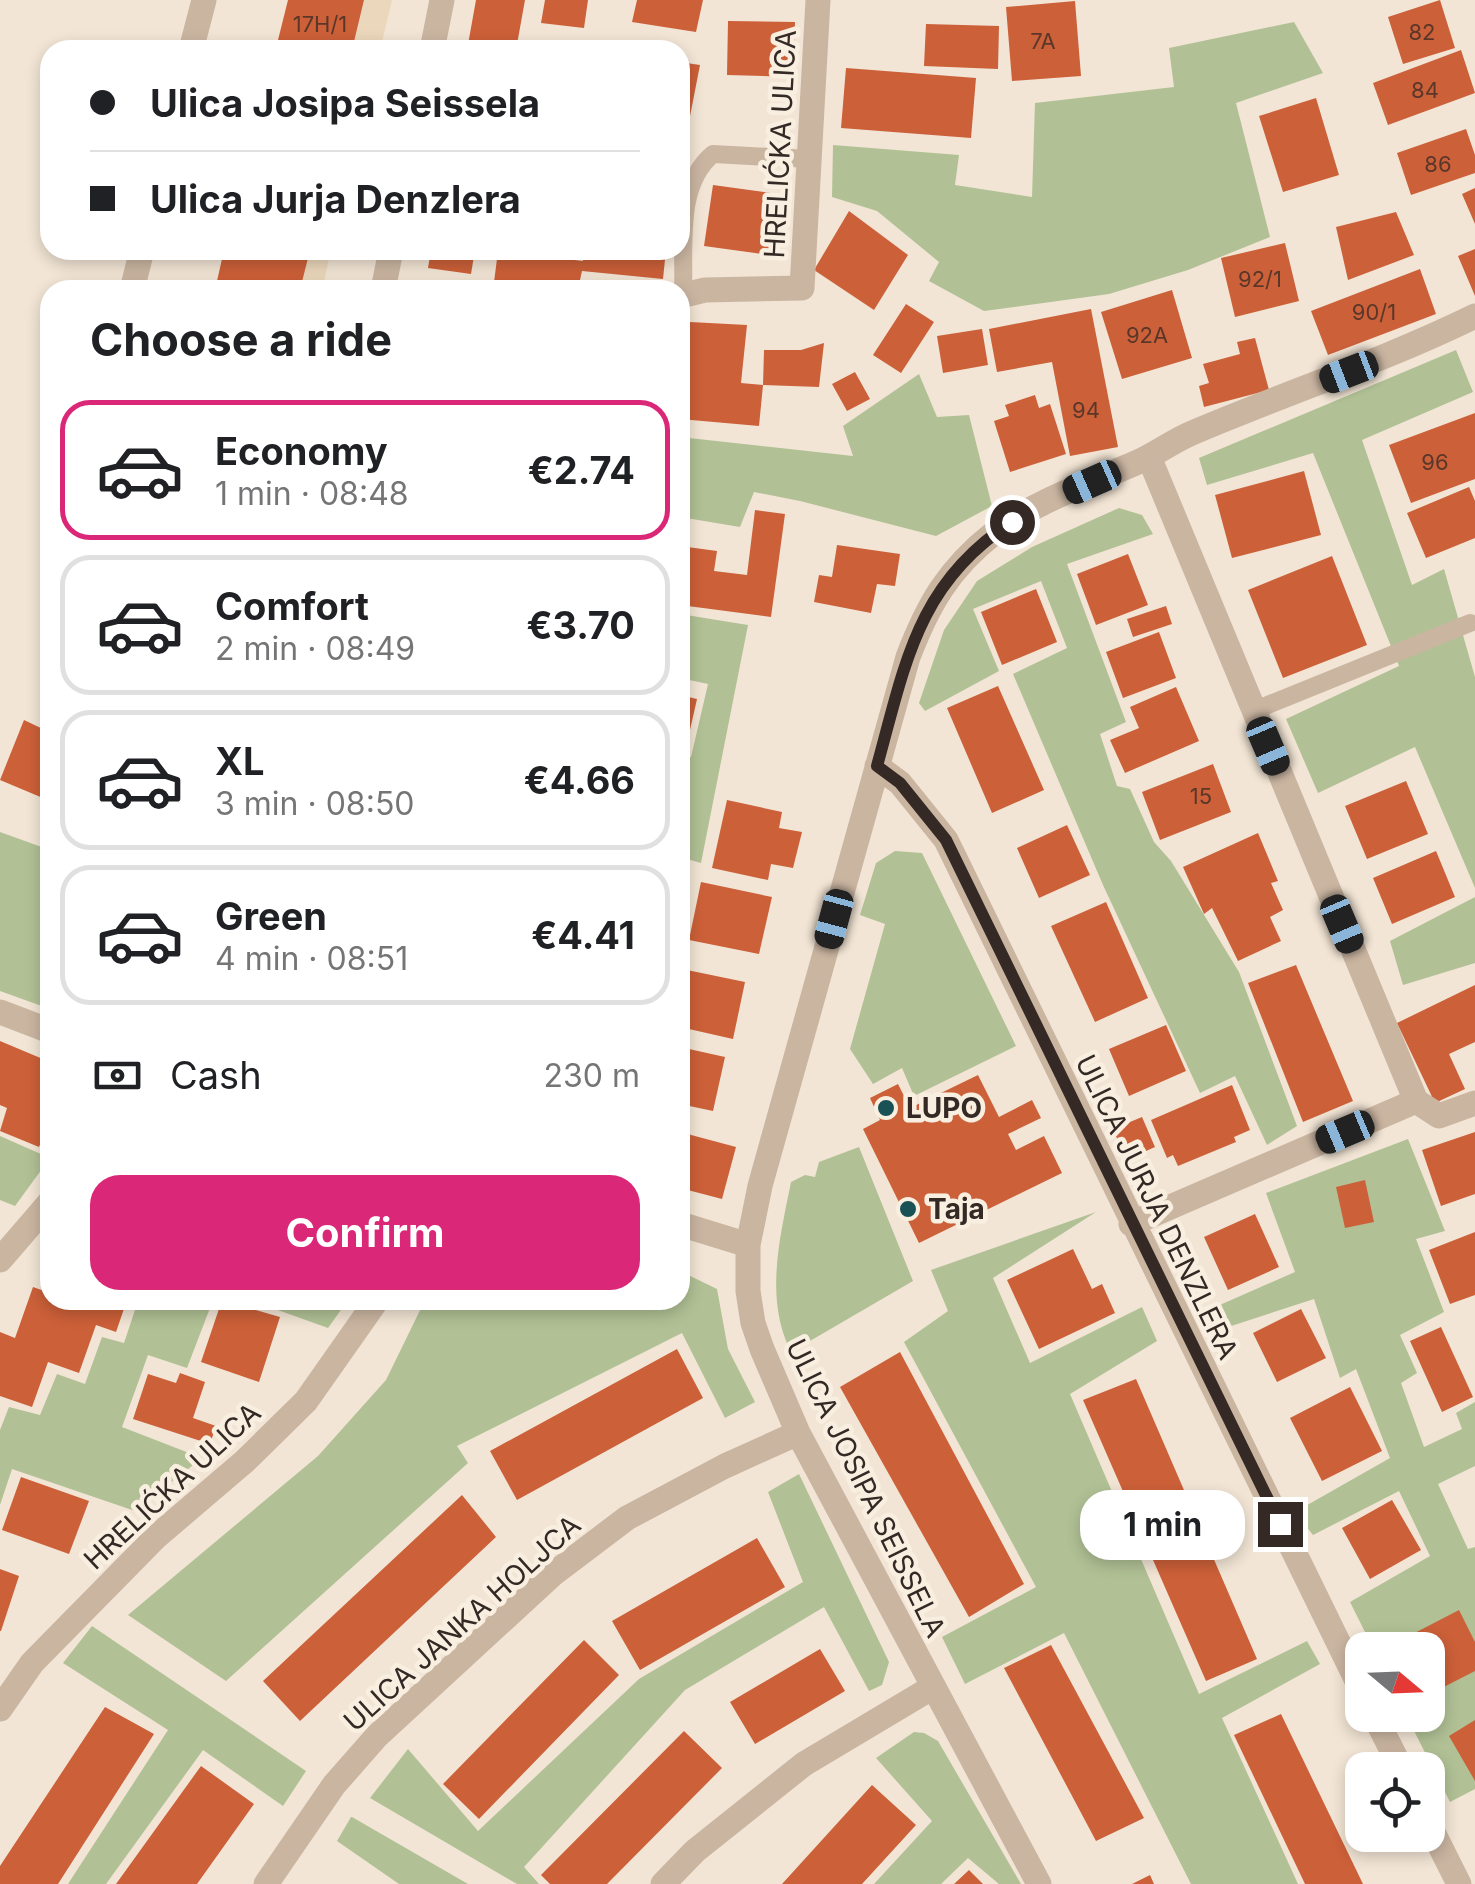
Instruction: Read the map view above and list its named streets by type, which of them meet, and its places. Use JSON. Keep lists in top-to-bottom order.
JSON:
{
  "streets": {
    "street": [
      "HRELIĆKA ULICA",
      "ULICA JURJA DENZLERA",
      "ULICA JOSIPA SEISSELA",
      "ULICA JANKA HOLJCA"
    ]
  },
  "crossings": [
    ["ULICA JURJA DENZLERA", "ULICA JOSIPA SEISSELA"],
    ["ULICA JOSIPA SEISSELA", "ULICA JANKA HOLJCA"]
  ],
  "places": ["LUPO", "Taja"],
  "house_numbers": [
    "17H/1",
    "82",
    "7A",
    "84",
    "86",
    "92/1",
    "90/1",
    "92A",
    "94",
    "96",
    "15"
  ],
  "north": "right",
  "page": {
    "banner": ["Ulica Josipa Seissela", "Ulica Jurja Denzlera"],
    "heading": "Choose a ride",
    "list": [
      {
        "name": "Economy",
        "note": "1 min · 08:48",
        "value": "€2.74"
      },
      {
        "name": "Comfort",
        "note": "2 min · 08:49",
        "value": "€3.70"
      },
      {
        "name": "XL",
        "note": "3 min · 08:50",
        "value": "€4.66"
      },
      {
        "name": "Green",
        "note": "4 min · 08:51",
        "value": "€4.41"
      }
    ],
    "pay": ["Cash", "230 m"],
    "buttons": "Confirm",
    "bubble": "1 min"
  }
}
